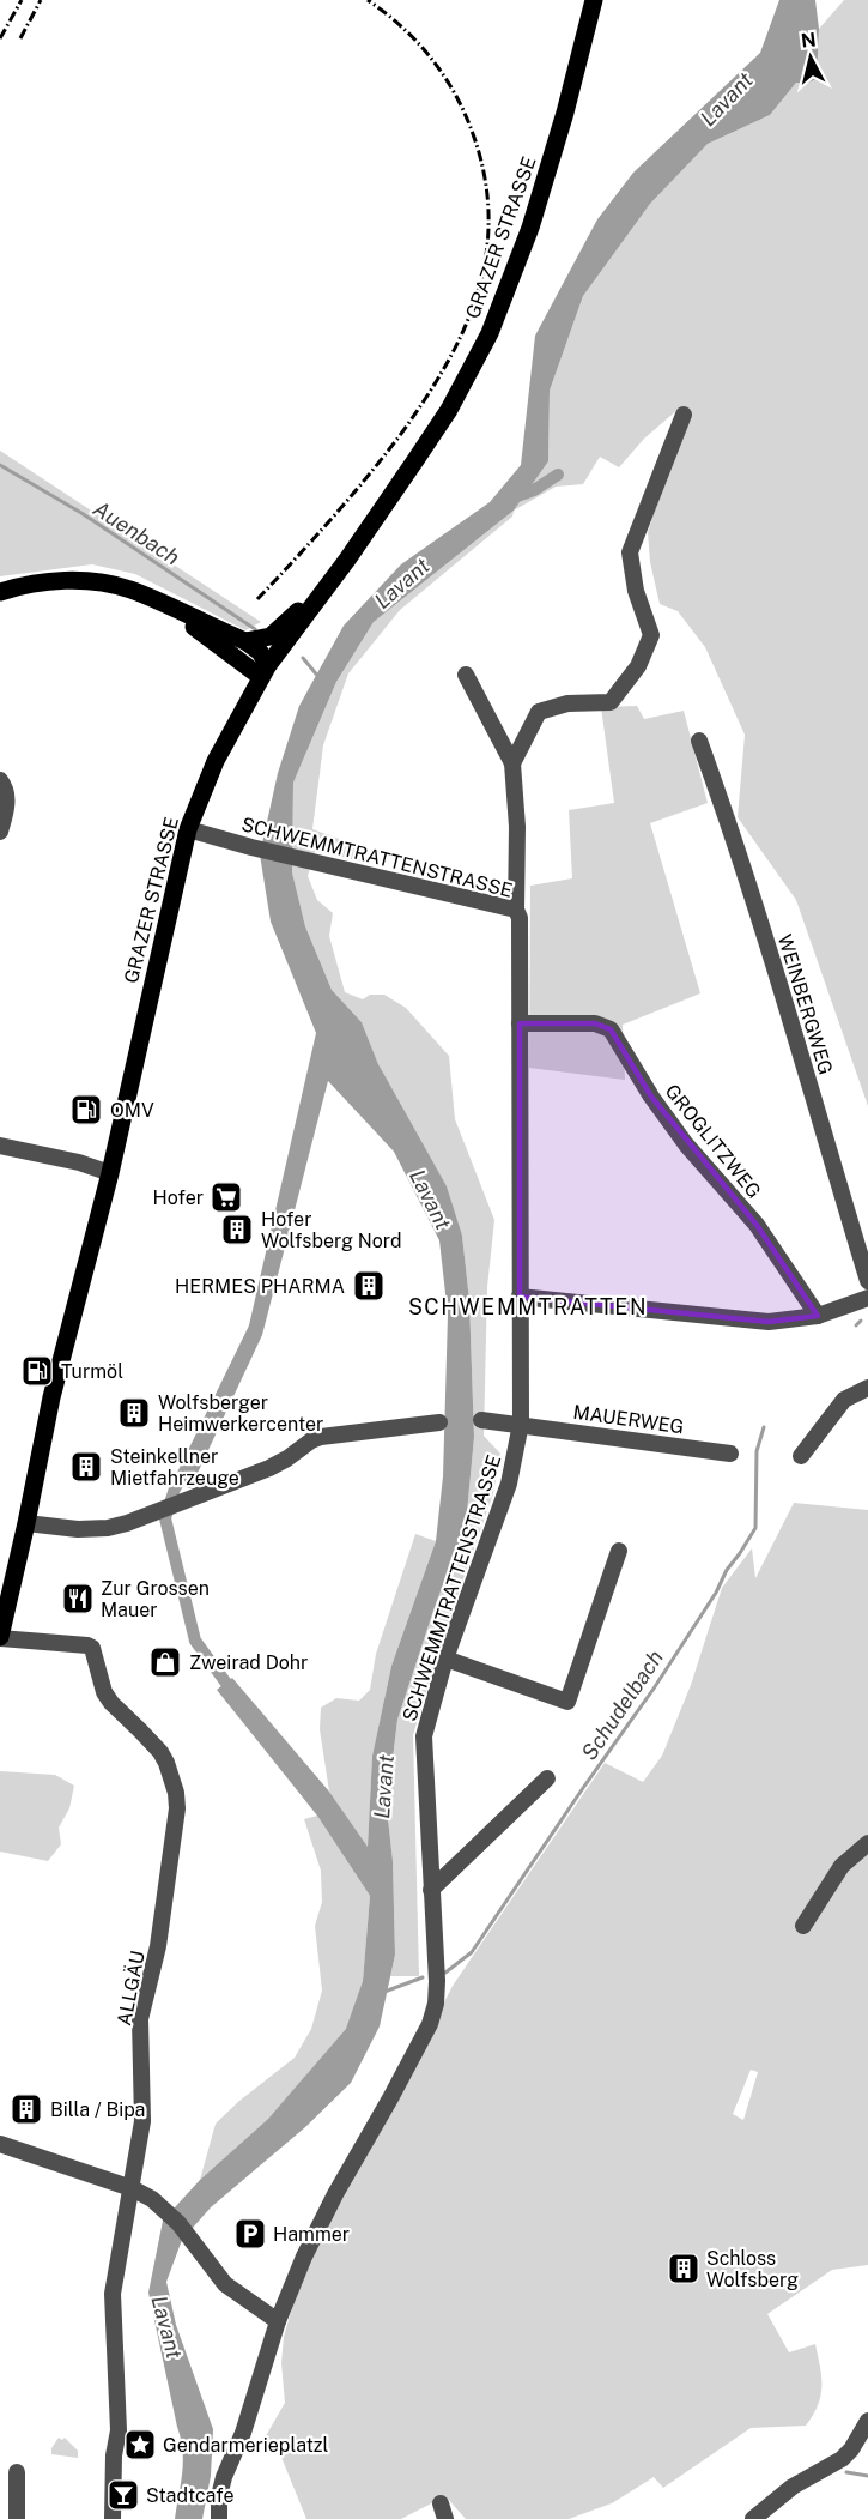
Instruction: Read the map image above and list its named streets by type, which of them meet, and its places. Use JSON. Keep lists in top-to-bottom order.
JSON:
{
  "streets": {
    "main road": ["GRAZER STRASSE"],
    "street": [
      "SCHWEMMTRATTENSTRASSE",
      "WEINBERGWEG",
      "GROGLITZWEG",
      "MAUERWEG",
      "ALLGÄU"
    ]
  },
  "crossings": [
    ["GRAZER STRASSE", "SCHWEMMTRATTENSTRASSE"],
    ["GRAZER STRASSE", "ALLGÄU"],
    ["SCHWEMMTRATTENSTRASSE", "GROGLITZWEG"],
    ["SCHWEMMTRATTENSTRASSE", "MAUERWEG"]
  ],
  "districts": ["SCHWEMMTRATTEN"],
  "water": ["Lavant", "Auenbach", "Schudelbach"],
  "places": {
    "fuel station": ["OMV", "Turmöl"],
    "supermarket": ["Hofer"],
    "building": [
      "Hofer Wolfsberg Nord",
      "HERMES PHARMA",
      "Wolfsberger Heimwerkercenter",
      "Steinkellner Mietfahrzeuge",
      "Billa / Bipa",
      "Schloss Wolfsberg"
    ],
    "restaurant": ["Zur Grossen Mauer"],
    "shop": ["Zweirad Dohr"],
    "parking": ["Hammer"],
    "place": ["Gendarmerieplatzl"],
    "bar": ["Stadtcafe"]
  },
  "north": "top"
}
